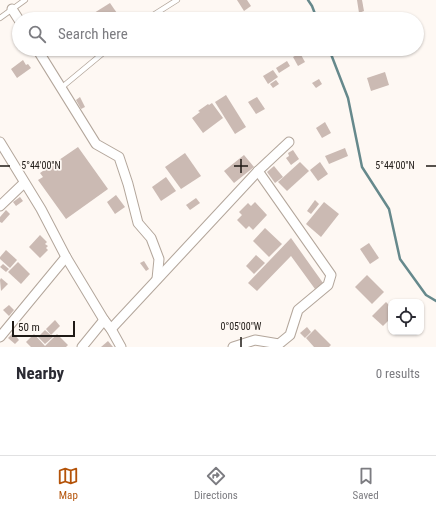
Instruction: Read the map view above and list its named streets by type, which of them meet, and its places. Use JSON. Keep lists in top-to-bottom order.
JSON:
{
  "scale_bar": "50 m",
  "page": {
    "search": "Search here",
    "scale": "50 m",
    "heading": ["Nearby", "0 results"],
    "nav": ["Map", "Directions", "Saved"]
  },
  "coordinates": ["5°44'00\"N", "0°05'00\"W"]
}
